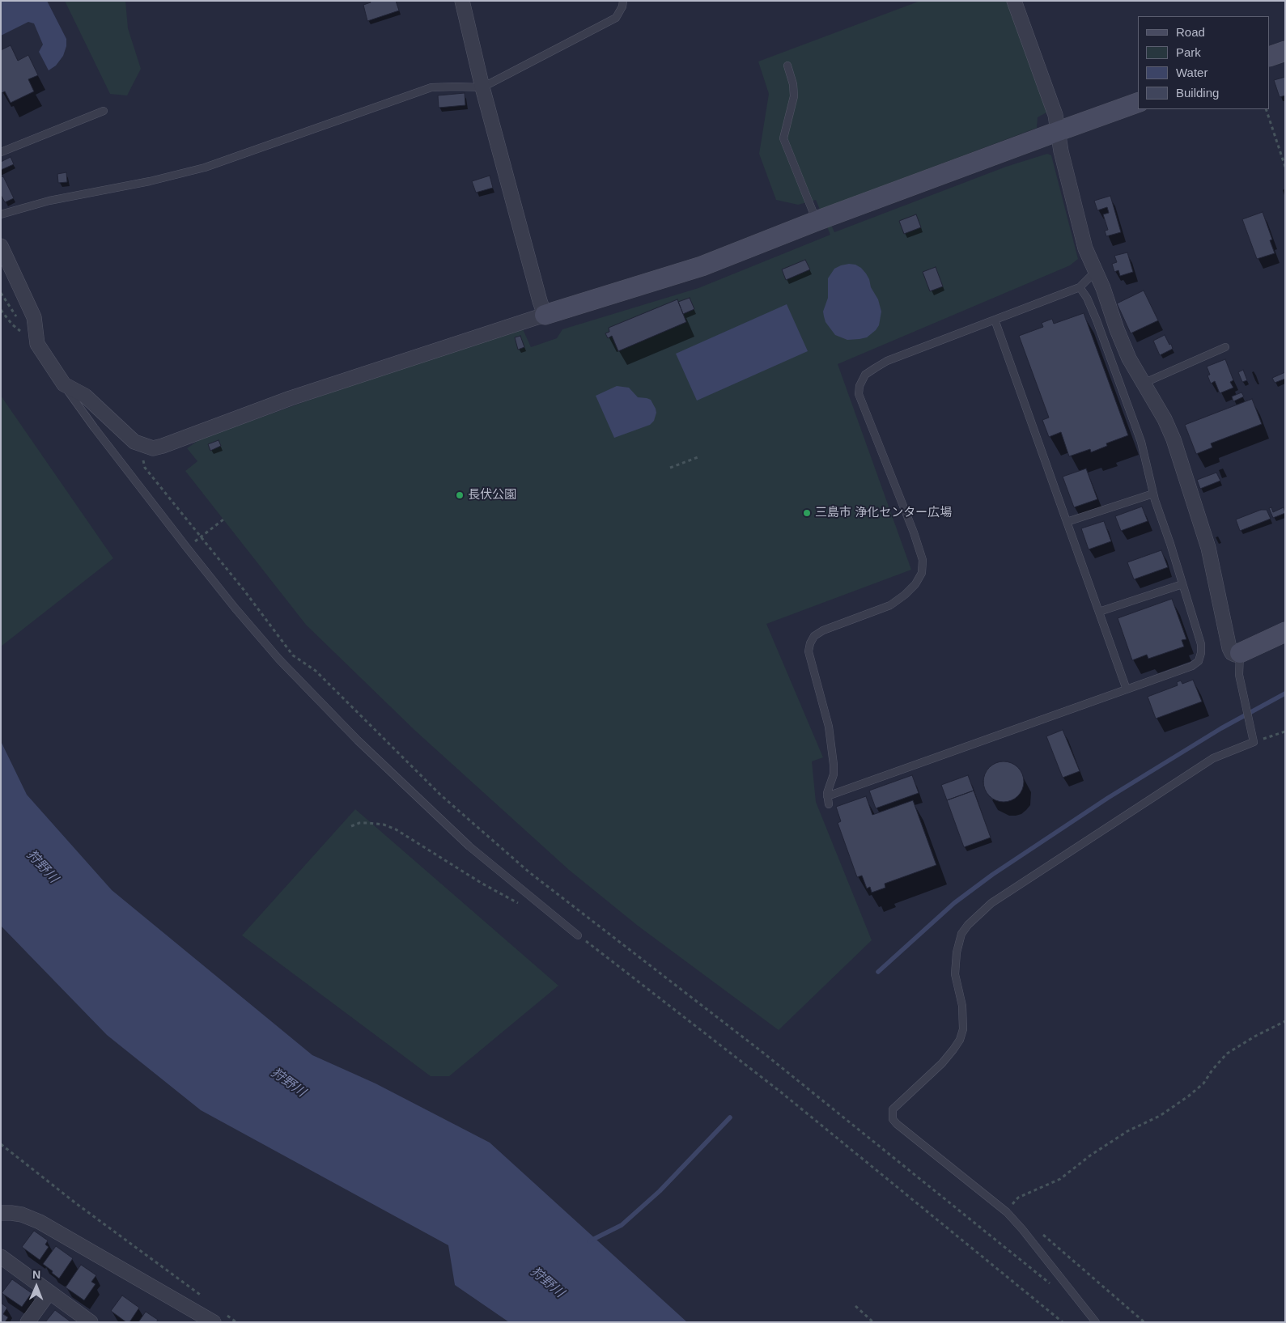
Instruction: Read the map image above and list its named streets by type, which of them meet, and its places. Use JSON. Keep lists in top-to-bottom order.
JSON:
{
  "water": ["狩野川"],
  "places": ["長伏公園", "三島市 浄化センター広場"],
  "legend": [
    "Road",
    "Park",
    "Water",
    "Building"
  ],
  "north": "top"
}
